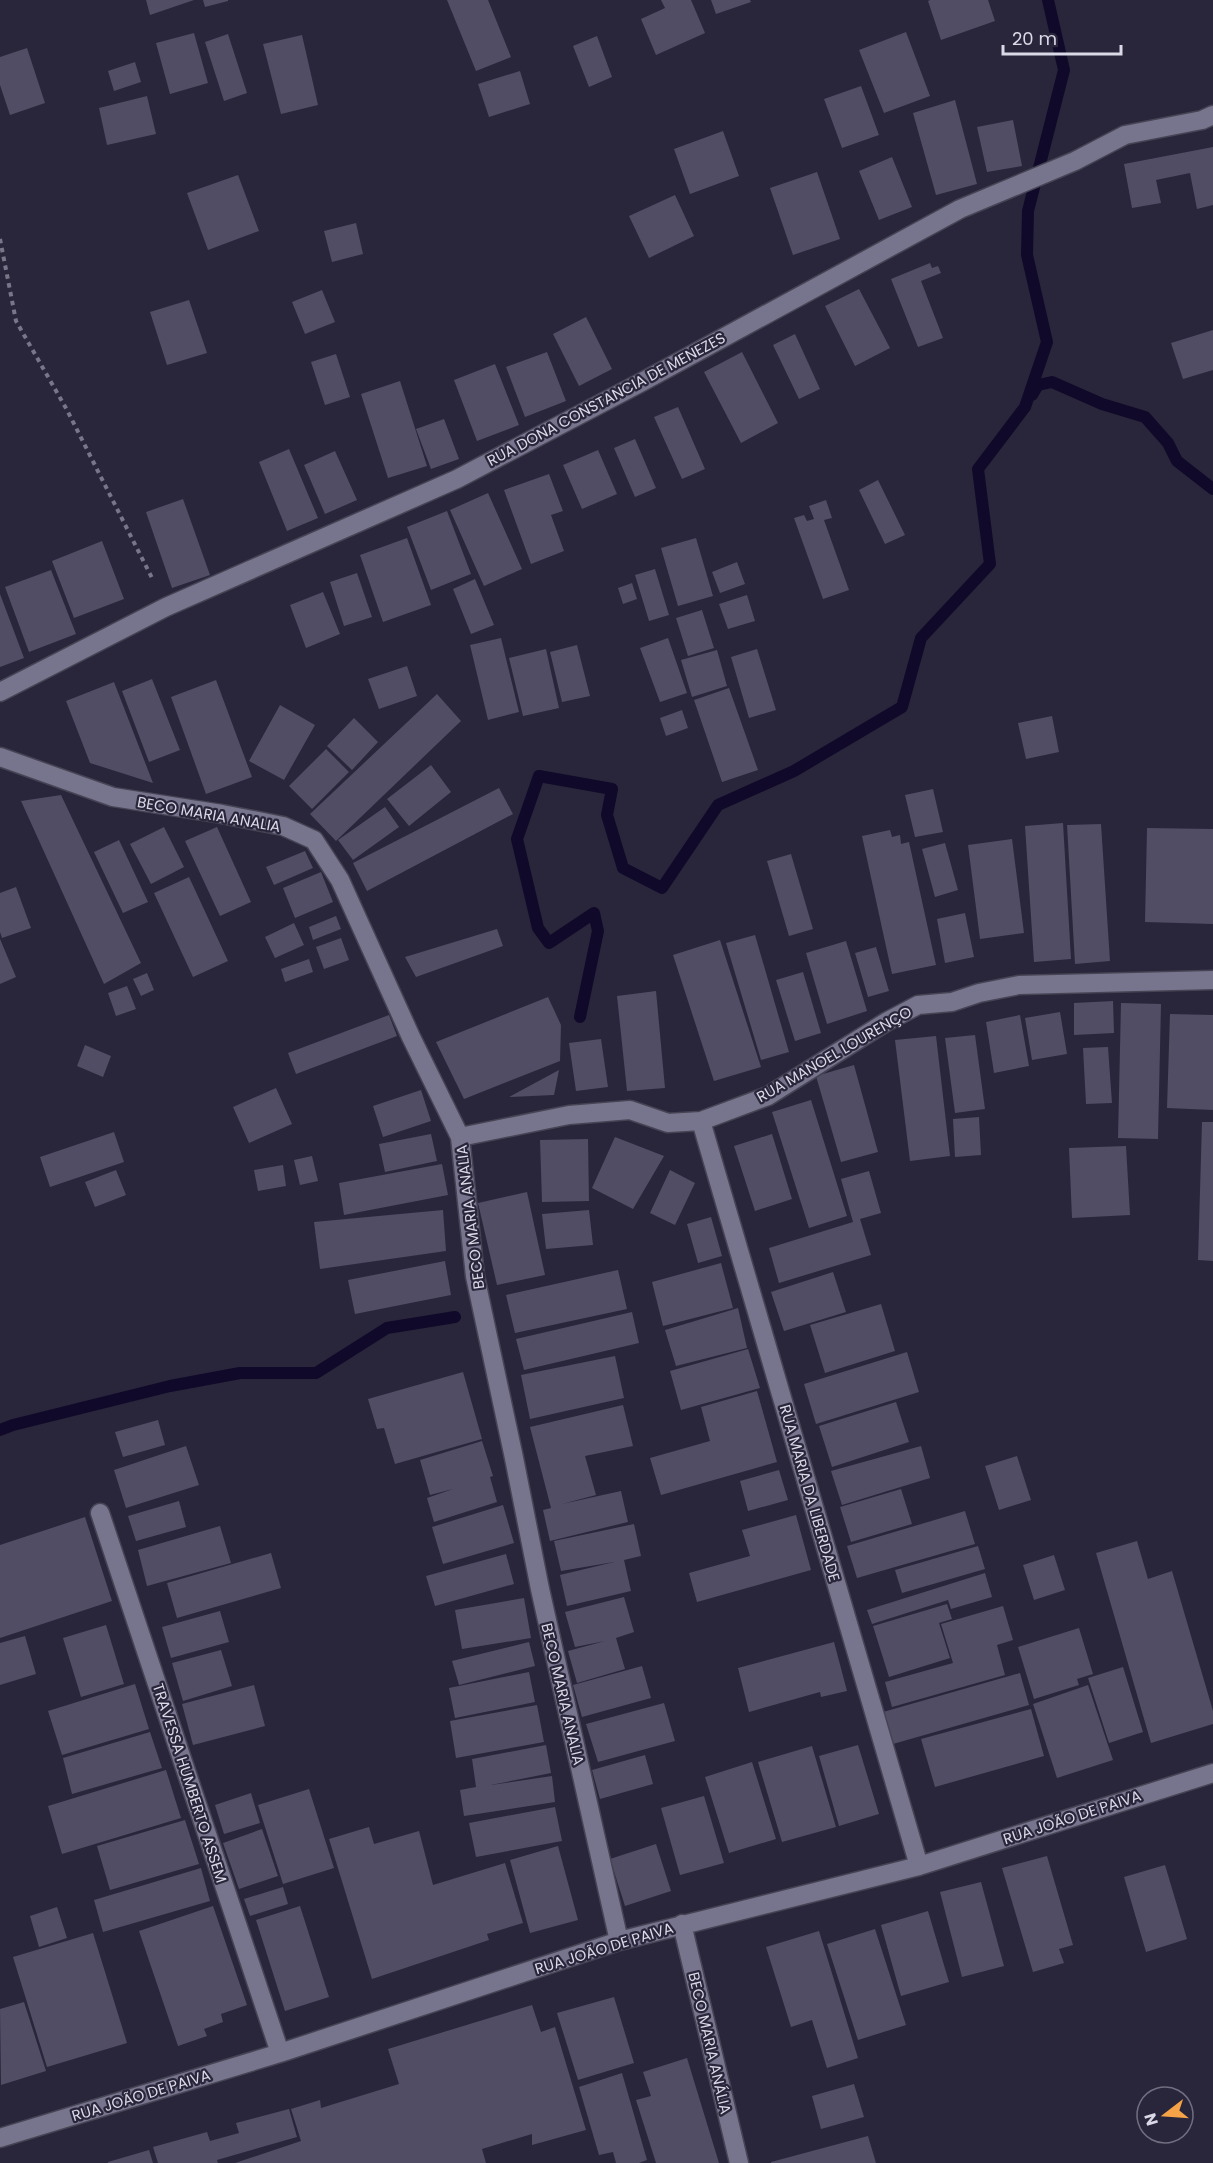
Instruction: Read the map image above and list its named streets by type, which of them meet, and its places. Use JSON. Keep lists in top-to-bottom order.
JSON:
{
  "streets": {
    "street": [
      "RUA DONA CONSTANCIA DE MENEZES",
      "BECO MARIA ANALIA",
      "RUA MANOEL LOURENÇO",
      "RUA MARIA DA LIBERDADE",
      "TRAVESSA HUMBERTO ASSEM",
      "RUA JOÃO DE PAIVA",
      "BECO MARIA ANÁLIA"
    ]
  },
  "crossings": [
    ["BECO MARIA ANALIA", "RUA MANOEL LOURENÇO"],
    ["BECO MARIA ANALIA", "RUA JOÃO DE PAIVA"],
    ["RUA MANOEL LOURENÇO", "RUA MARIA DA LIBERDADE"],
    ["RUA MARIA DA LIBERDADE", "RUA JOÃO DE PAIVA"],
    ["TRAVESSA HUMBERTO ASSEM", "RUA JOÃO DE PAIVA"],
    ["RUA JOÃO DE PAIVA", "BECO MARIA ANÁLIA"]
  ],
  "scale_bar": "20 m",
  "north": "left"
}
